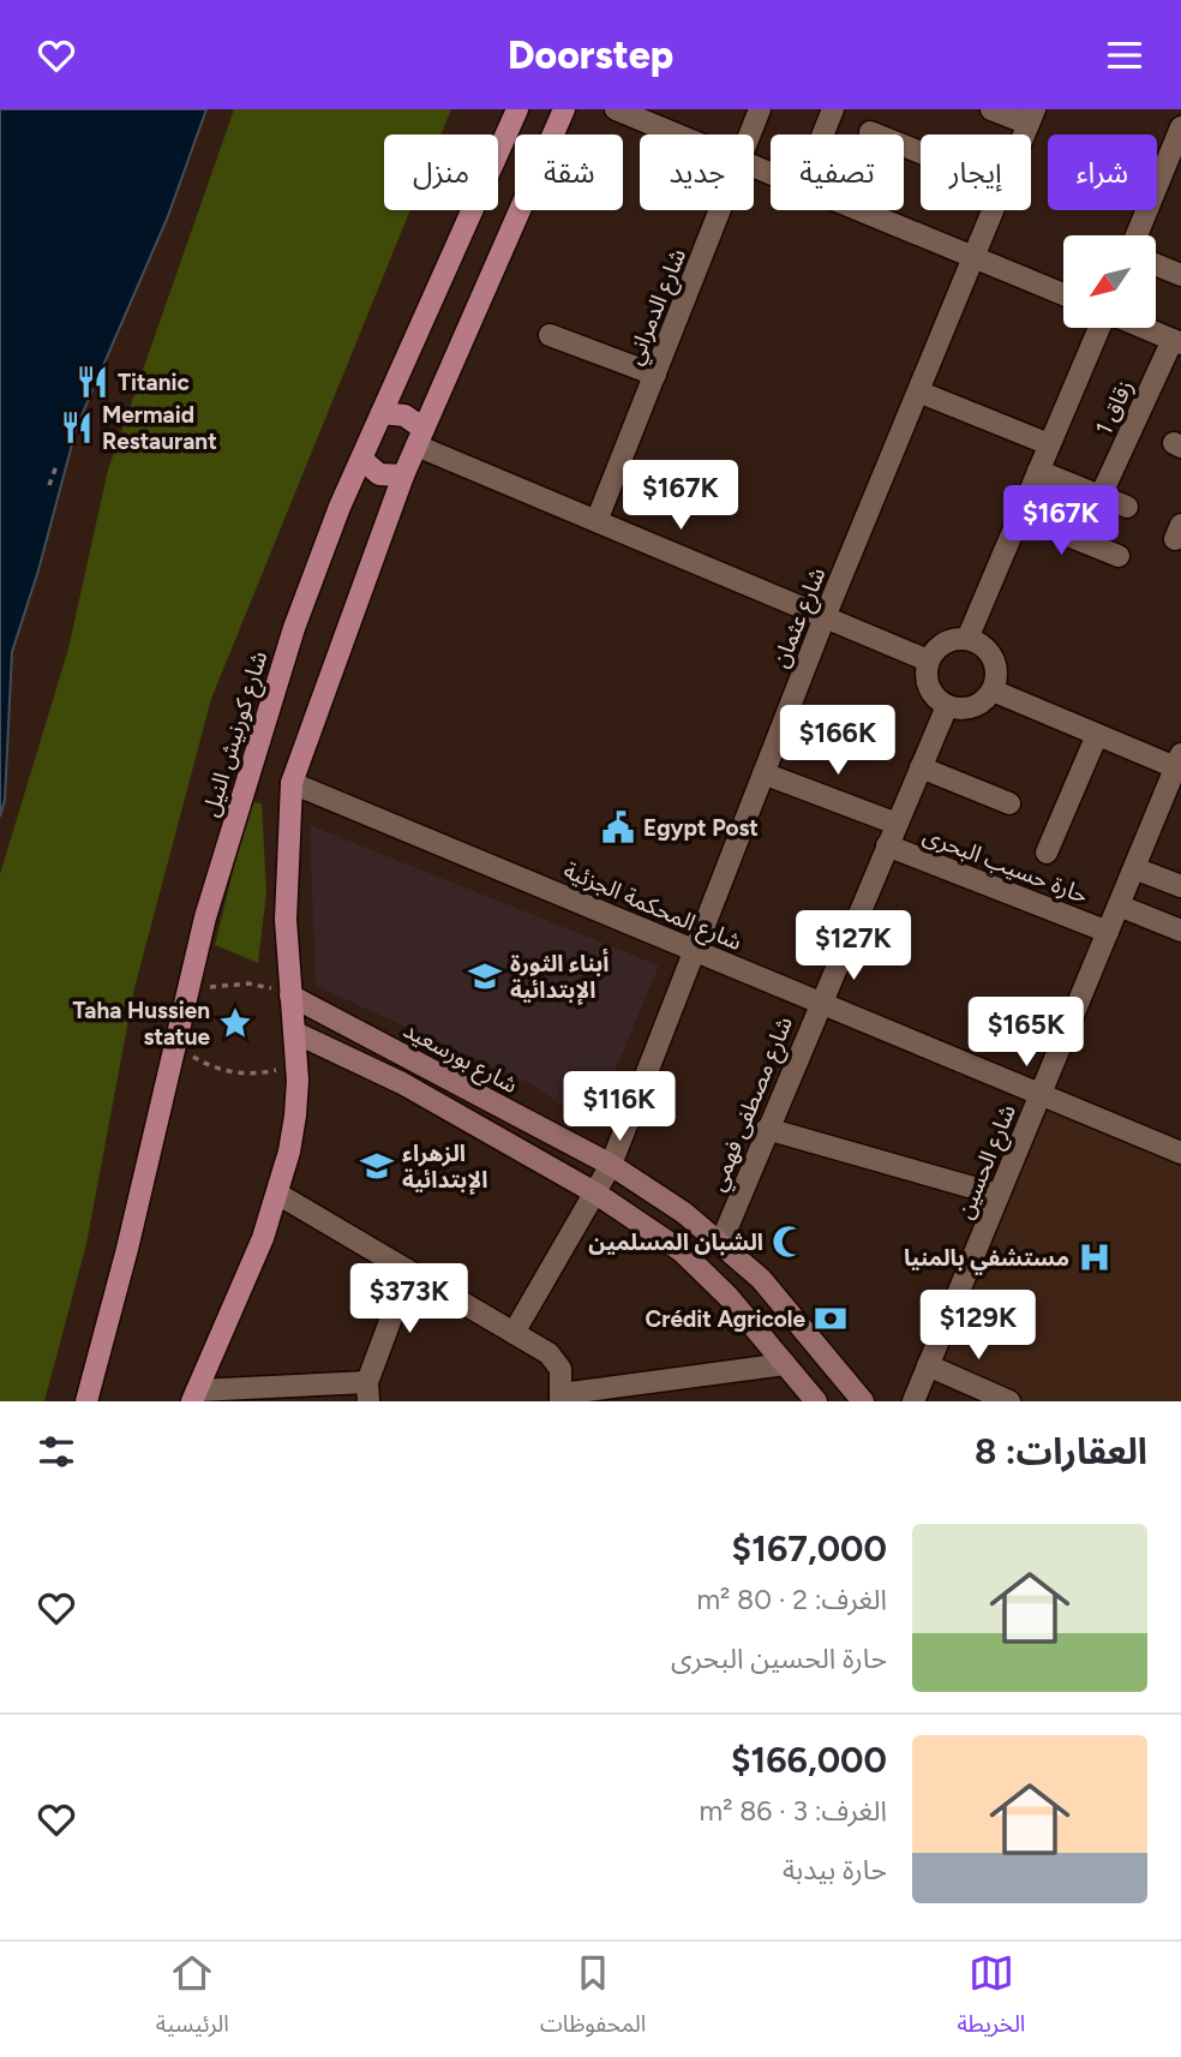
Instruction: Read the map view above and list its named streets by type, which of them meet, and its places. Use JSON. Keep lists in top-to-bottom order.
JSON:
{
  "streets": {
    "main road": ["شارع كورنيش النيل", "شارع بورسعيد"],
    "street": [
      "شارع الدمراني",
      "زقاق 1",
      "شارع عثمان",
      "حارة حسيب البحرى",
      "شارع المحكمة الجزئية",
      "شارع مصطفى فهمي",
      "شارع الحسين"
    ]
  },
  "crossings": [
    ["شارع عثمان", "شارع المحكمة الجزئية"],
    ["شارع عثمان", "شارع بورسعيد"],
    ["شارع كورنيش النيل", "شارع بورسعيد"],
    ["حارة حسيب البحرى", "شارع مصطفى فهمي"],
    ["حارة حسيب البحرى", "شارع الحسين"],
    ["شارع المحكمة الجزئية", "شارع مصطفى فهمي"],
    ["شارع المحكمة الجزئية", "شارع الحسين"],
    ["شارع بورسعيد", "شارع مصطفى فهمي"]
  ],
  "places": {
    "restaurant": ["Titanic", "Mermaid Restaurant"],
    "public building": ["Egypt Post"],
    "school or university": ["أبناء الثورة الإبتدائية", "الزهراء الإبتدائية"],
    "place": ["Taha Hussien statue"],
    "mosque": ["الشبان المسلمين"],
    "hospital": ["مستشفي بالمنيا"],
    "bank": ["Crédit Agricole"]
  },
  "north": "bottom left",
  "page": {
    "header": "Doorstep",
    "chip": [
      "شراء",
      "إيجار",
      "تصفية",
      "جديد",
      "شقة",
      "منزل"
    ],
    "price": [
      "$167K",
      "$167K",
      "$166K",
      "$127K",
      "$165K",
      "$116K",
      "$373K",
      "$129K"
    ],
    "heading": "العقارات: 8",
    "list": [
      {
        "name": "$167,000",
        "note": "الغرف: 2 · 80 m² · حارة الحسين البحرى"
      },
      {
        "name": "$166,000",
        "note": "الغرف: 3 · 86 m² · حارة بيدبة"
      }
    ],
    "tabs": ["الخريطة", "المحفوظات", "الرئيسية"]
  }
}
